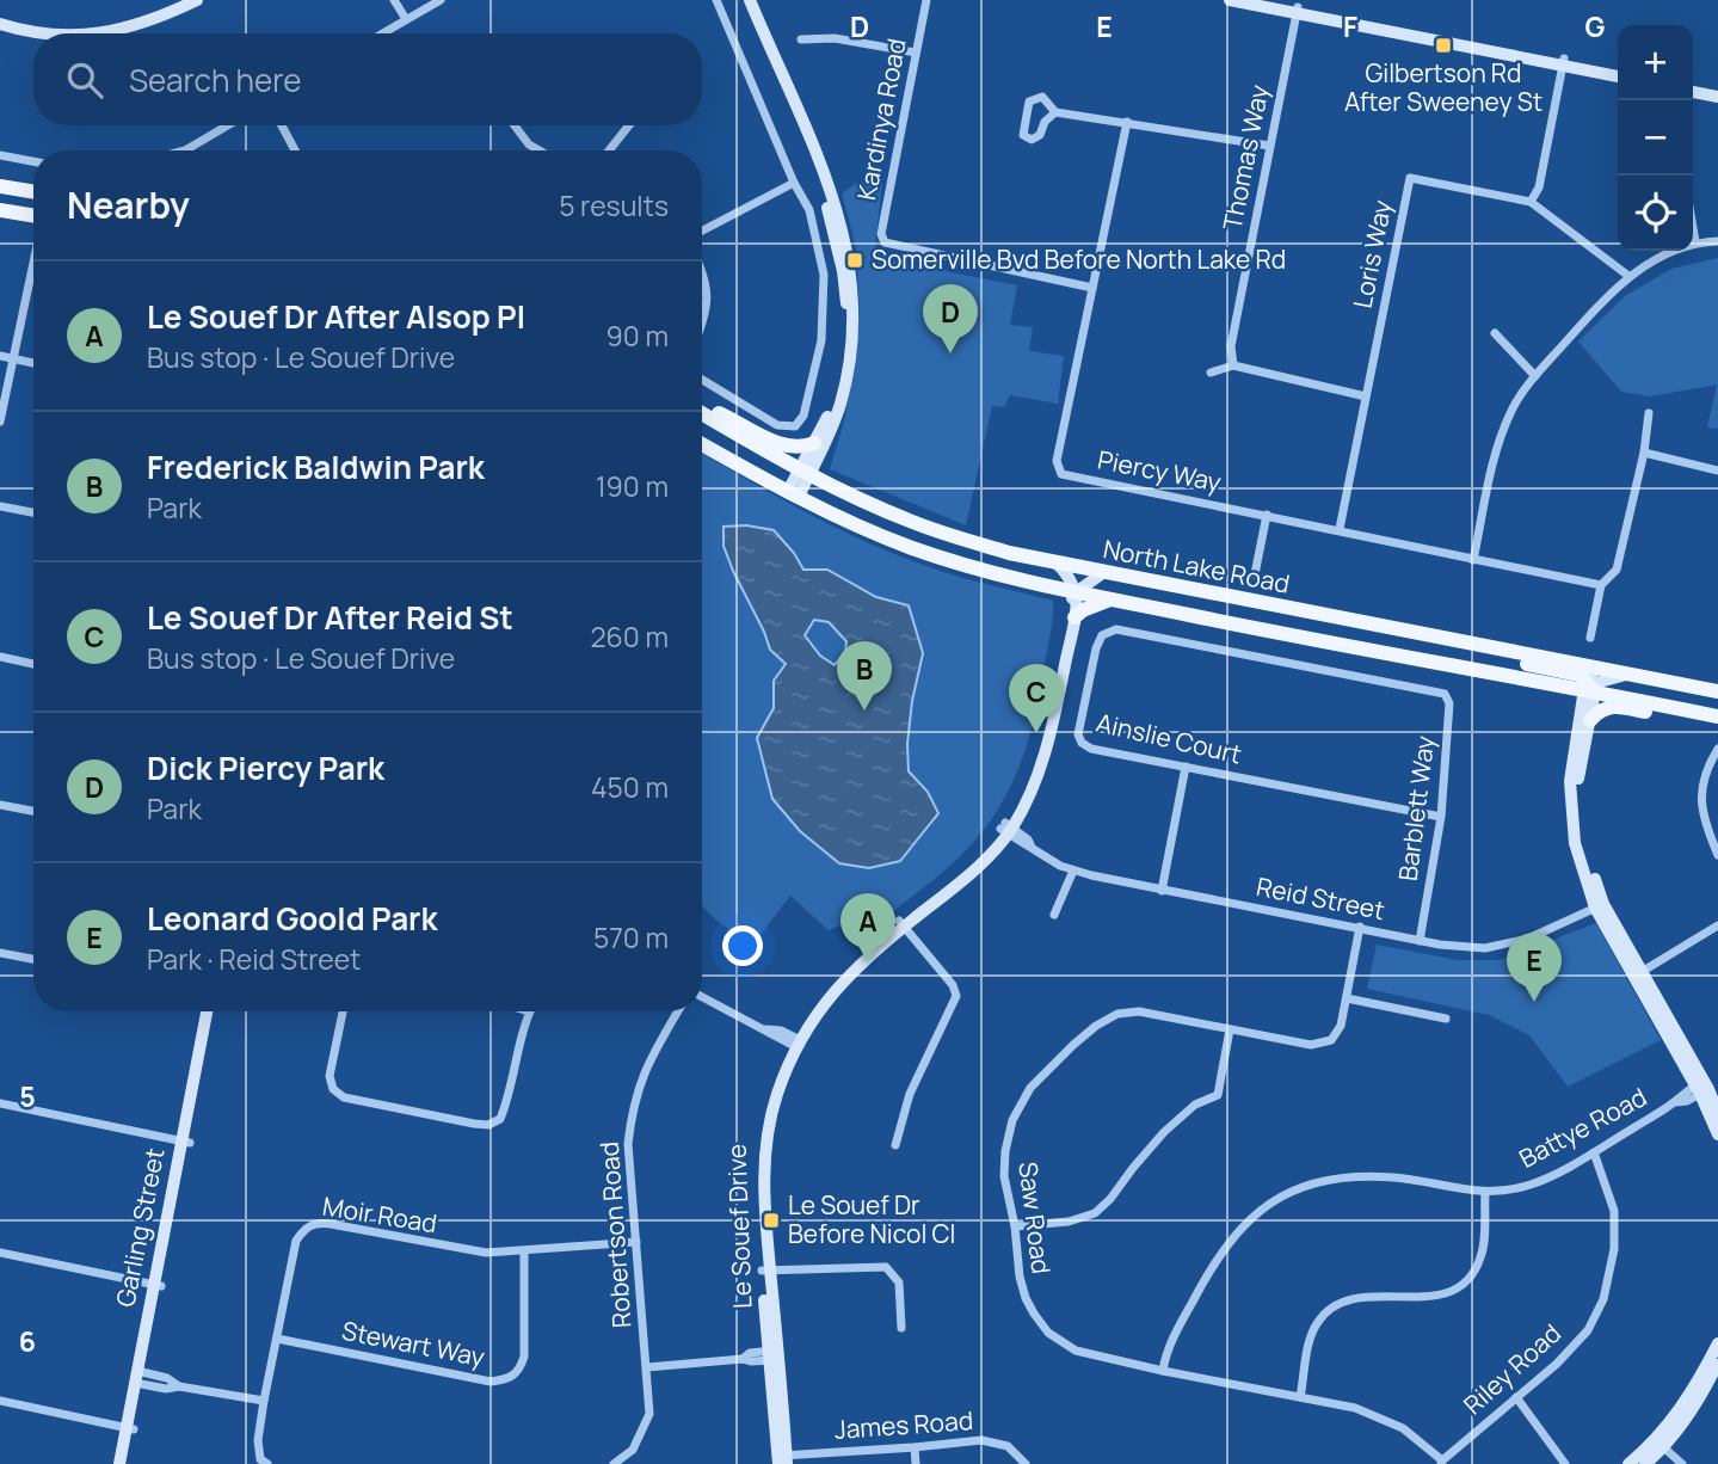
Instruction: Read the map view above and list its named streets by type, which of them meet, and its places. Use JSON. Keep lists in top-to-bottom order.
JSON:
{
  "streets": {
    "main road": ["North Lake Road"],
    "street": [
      "Kardinya Road",
      "Thomas Way",
      "Loris Way",
      "Piercy Way",
      "Ainslie Court",
      "Barblett Way",
      "Reid Street",
      "Battye Road",
      "Moir Road",
      "Saw Road",
      "Le Souef Drive",
      "Garling Street",
      "Robertson Road",
      "Stewart Way",
      "Riley Road",
      "James Road"
    ]
  },
  "crossings": [
    ["Kardinya Road", "Piercy Way"],
    ["Loris Way", "Piercy Way"],
    ["North Lake Road", "Le Souef Drive"],
    ["Ainslie Court", "Barblett Way"],
    ["Barblett Way", "Reid Street"],
    ["Reid Street", "Saw Road"],
    ["Reid Street", "Le Souef Drive"],
    ["Battye Road", "Saw Road"],
    ["Battye Road", "Riley Road"],
    ["Moir Road", "Robertson Road"],
    ["Moir Road", "Stewart Way"],
    ["Saw Road", "Riley Road"],
    ["Le Souef Drive", "James Road"]
  ],
  "places": {
    "transit": ["Gilbertson Rd After Sweeney St", "Somerville Bvd Before North Lake Rd", "Le Souef Dr Before Nicol Cl"]
  },
  "page": {
    "map_buttons": ["+", "−"],
    "search": "Search here",
    "heading": ["Nearby", "5 results"],
    "list": [
      {
        "mark": "A",
        "name": "Le Souef Dr After Alsop Pl",
        "note": "Bus stop · Le Souef Drive",
        "value": "90 m"
      },
      {
        "mark": "B",
        "name": "Frederick Baldwin Park",
        "note": "Park",
        "value": "190 m"
      },
      {
        "mark": "C",
        "name": "Le Souef Dr After Reid St",
        "note": "Bus stop · Le Souef Drive",
        "value": "260 m"
      },
      {
        "mark": "D",
        "name": "Dick Piercy Park",
        "note": "Park",
        "value": "450 m"
      },
      {
        "mark": "E",
        "name": "Leonard Goold Park",
        "note": "Park · Reid Street",
        "value": "570 m"
      }
    ],
    "pins": [
      "D",
      "B",
      "C",
      "A",
      "E"
    ]
  },
  "grid": {
    "columns": [
      "D",
      "E",
      "F",
      "G"
    ],
    "rows": ["5", "6"]
  }
}
